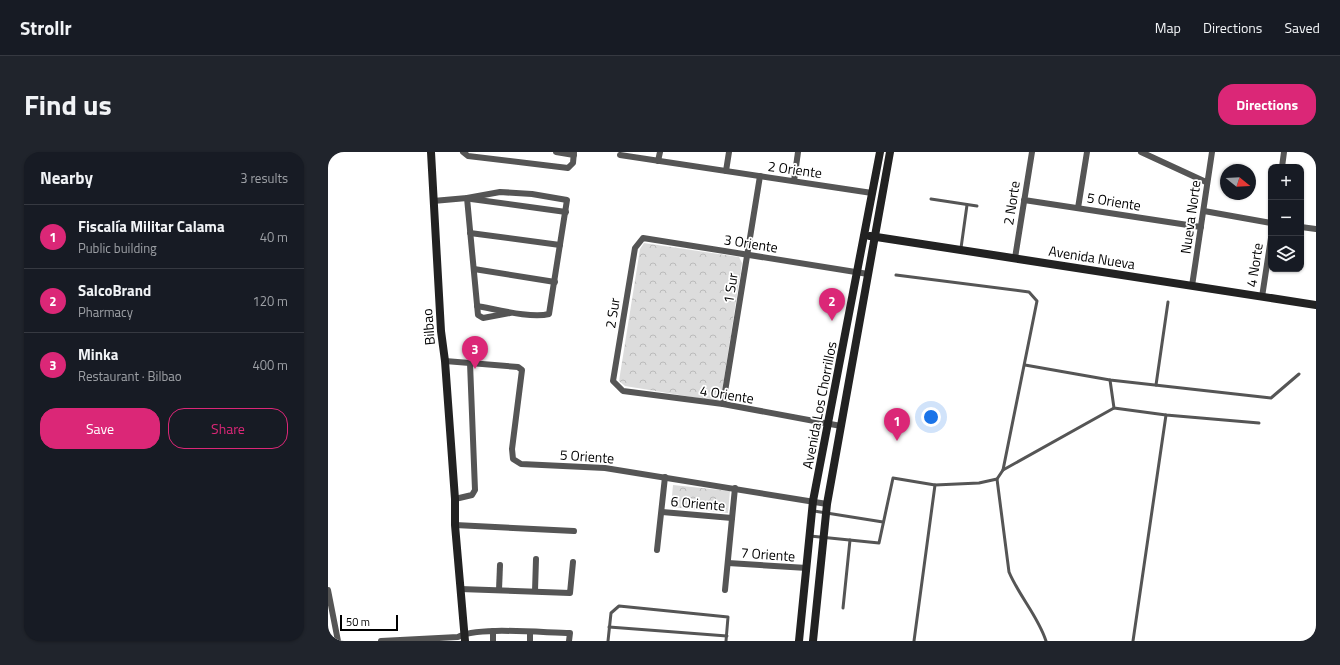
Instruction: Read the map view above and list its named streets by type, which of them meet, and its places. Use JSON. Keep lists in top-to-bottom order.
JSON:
{
  "streets": {
    "street": [
      "2 Oriente",
      "5 Oriente",
      "2 Norte",
      "Nueva Norte",
      "3 Oriente",
      "Avenida Nueva",
      "4 Norte",
      "1 Sur",
      "2 Sur",
      "Bilbao",
      "4 Oriente",
      "Avenida Los Chorrillos",
      "6 Oriente",
      "7 Oriente"
    ]
  },
  "crossings": [
    ["2 Oriente", "1 Sur"],
    ["2 Oriente", "Avenida Los Chorrillos"],
    ["5 Oriente", "2 Norte"],
    ["5 Oriente", "Nueva Norte"],
    ["5 Oriente", "Bilbao"],
    ["5 Oriente", "Avenida Los Chorrillos"],
    ["2 Norte", "Avenida Nueva"],
    ["Nueva Norte", "Avenida Nueva"],
    ["3 Oriente", "1 Sur"],
    ["3 Oriente", "2 Sur"],
    ["3 Oriente", "Avenida Los Chorrillos"],
    ["Avenida Nueva", "4 Norte"],
    ["Avenida Nueva", "Avenida Los Chorrillos"],
    ["1 Sur", "4 Oriente"],
    ["2 Sur", "4 Oriente"],
    ["4 Oriente", "Avenida Los Chorrillos"],
    ["Avenida Los Chorrillos", "7 Oriente"]
  ],
  "scale_bar": "50 m",
  "north": "right",
  "page": {
    "header": "Strollr",
    "nav": ["Map", "Directions", "Saved"],
    "title": "Find us",
    "buttons": [
      "Directions",
      ["Save", "Share"]
    ],
    "heading": ["Nearby", "3 results"],
    "map_buttons": ["+", "−"],
    "list": [
      {
        "mark": "1",
        "name": "Fiscalía Militar Calama",
        "note": "Public building",
        "value": "40 m"
      },
      {
        "mark": "2",
        "name": "SalcoBrand",
        "note": "Pharmacy",
        "value": "120 m"
      },
      {
        "mark": "3",
        "name": "Minka",
        "note": "Restaurant · Bilbao",
        "value": "400 m"
      }
    ],
    "pins": ["2", "3", "1"],
    "scale": "50 m"
  }
}
